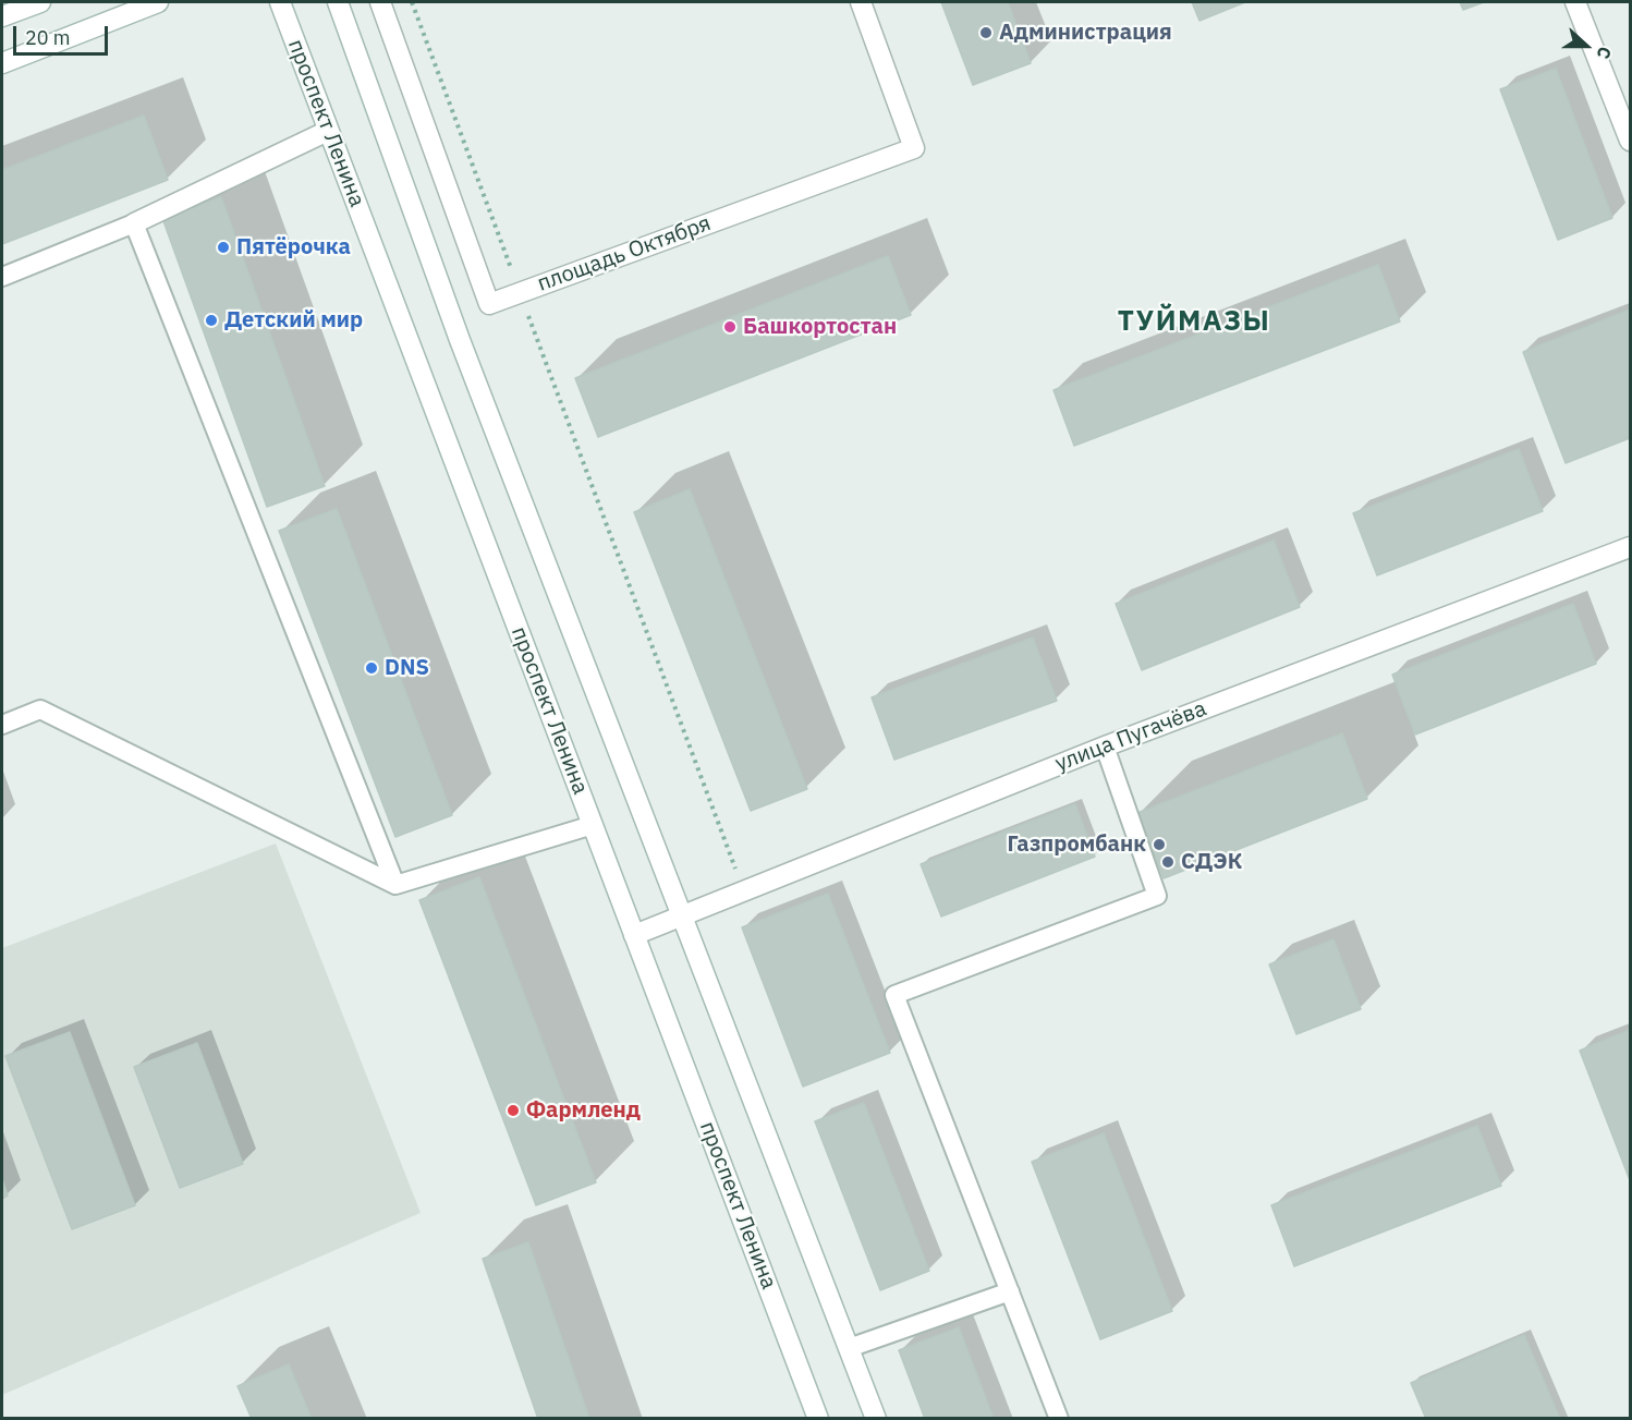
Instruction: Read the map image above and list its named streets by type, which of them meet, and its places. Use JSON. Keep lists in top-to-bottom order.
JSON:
{
  "streets": {
    "street": ["проспект Ленина", "площадь Октября", "улица Пугачёва"]
  },
  "crossings": [
    ["проспект Ленина", "улица Пугачёва"]
  ],
  "districts": ["ТУЙМАЗЫ"],
  "places": [
    "Администрация",
    "Пятёрочка",
    "Детский мир",
    "Башкортостан",
    "DNS",
    "Газпромбанк",
    "СДЭК",
    "Фармленд"
  ],
  "scale_bar": "20 m",
  "north": "right"
}
